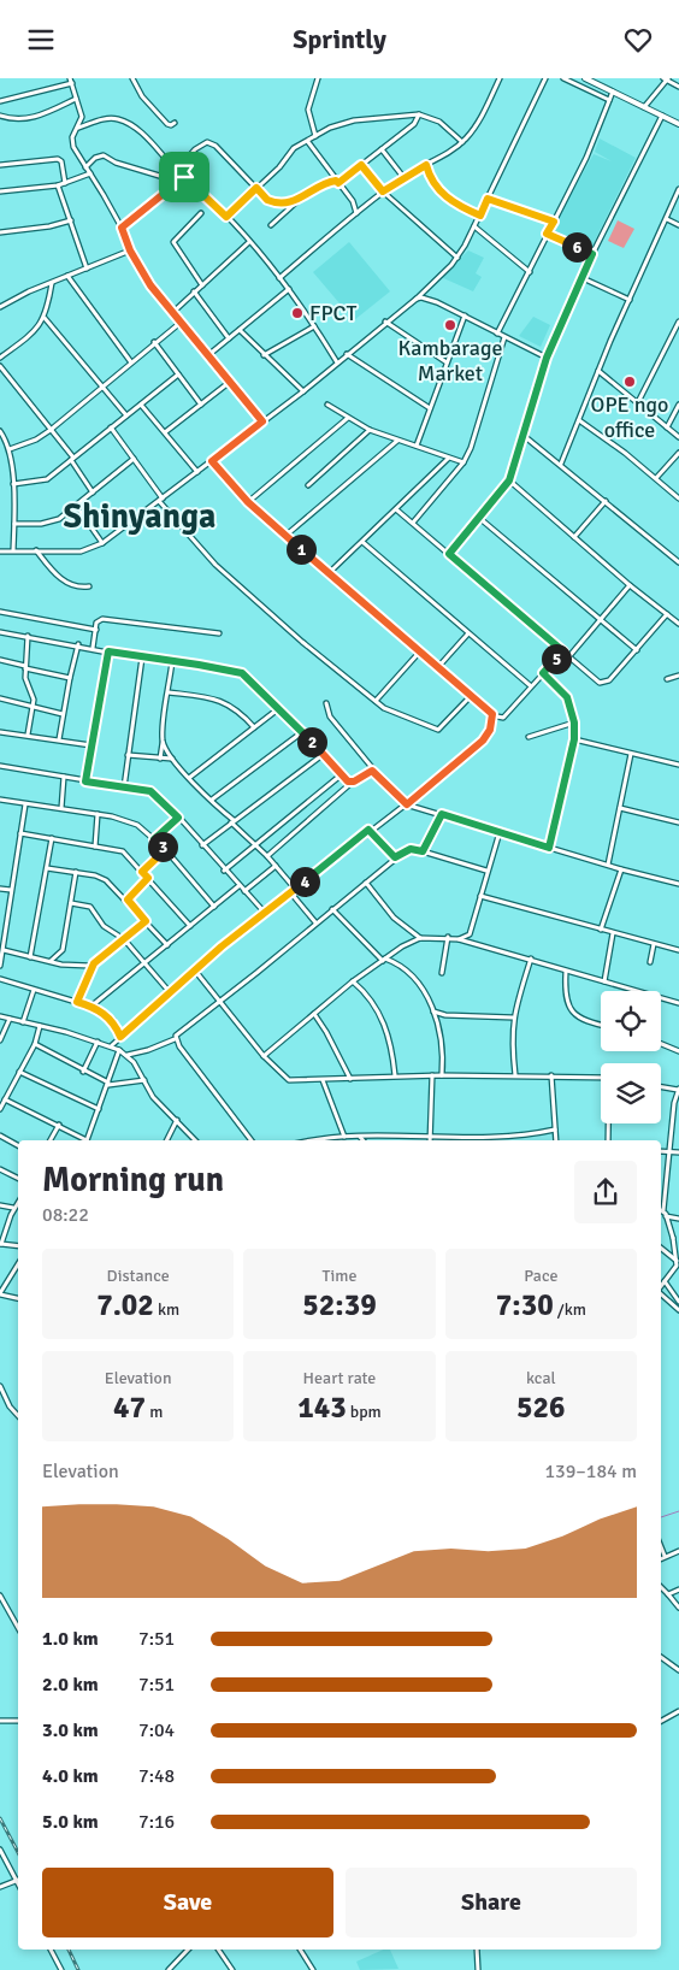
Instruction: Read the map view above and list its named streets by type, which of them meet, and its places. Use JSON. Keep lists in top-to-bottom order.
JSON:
{
  "districts": ["Shinyanga"],
  "places": ["FPCT", "Kambarage Market", "OPE ngo office"],
  "page": {
    "header": "Sprintly",
    "pins": [
      "6",
      "1",
      "5",
      "2",
      "3",
      "4"
    ],
    "heading": ["Morning run", "08:22"],
    "stats": [
      ["Distance", "7.02 km"],
      ["Time", "52:39"],
      ["Pace", "7:30 /km"],
      ["Elevation", "47 m"],
      ["Heart rate", "143 bpm"],
      ["kcal", "526"]
    ],
    "chart": ["Elevation", "139–184 m"],
    "list": [
      {
        "name": "1.0 km",
        "note": "7:51"
      },
      {
        "name": "2.0 km",
        "note": "7:51"
      },
      {
        "name": "3.0 km",
        "note": "7:04"
      },
      {
        "name": "4.0 km",
        "note": "7:48"
      },
      {
        "name": "5.0 km",
        "note": "7:16"
      }
    ],
    "buttons": ["Save", "Share"]
  }
}
